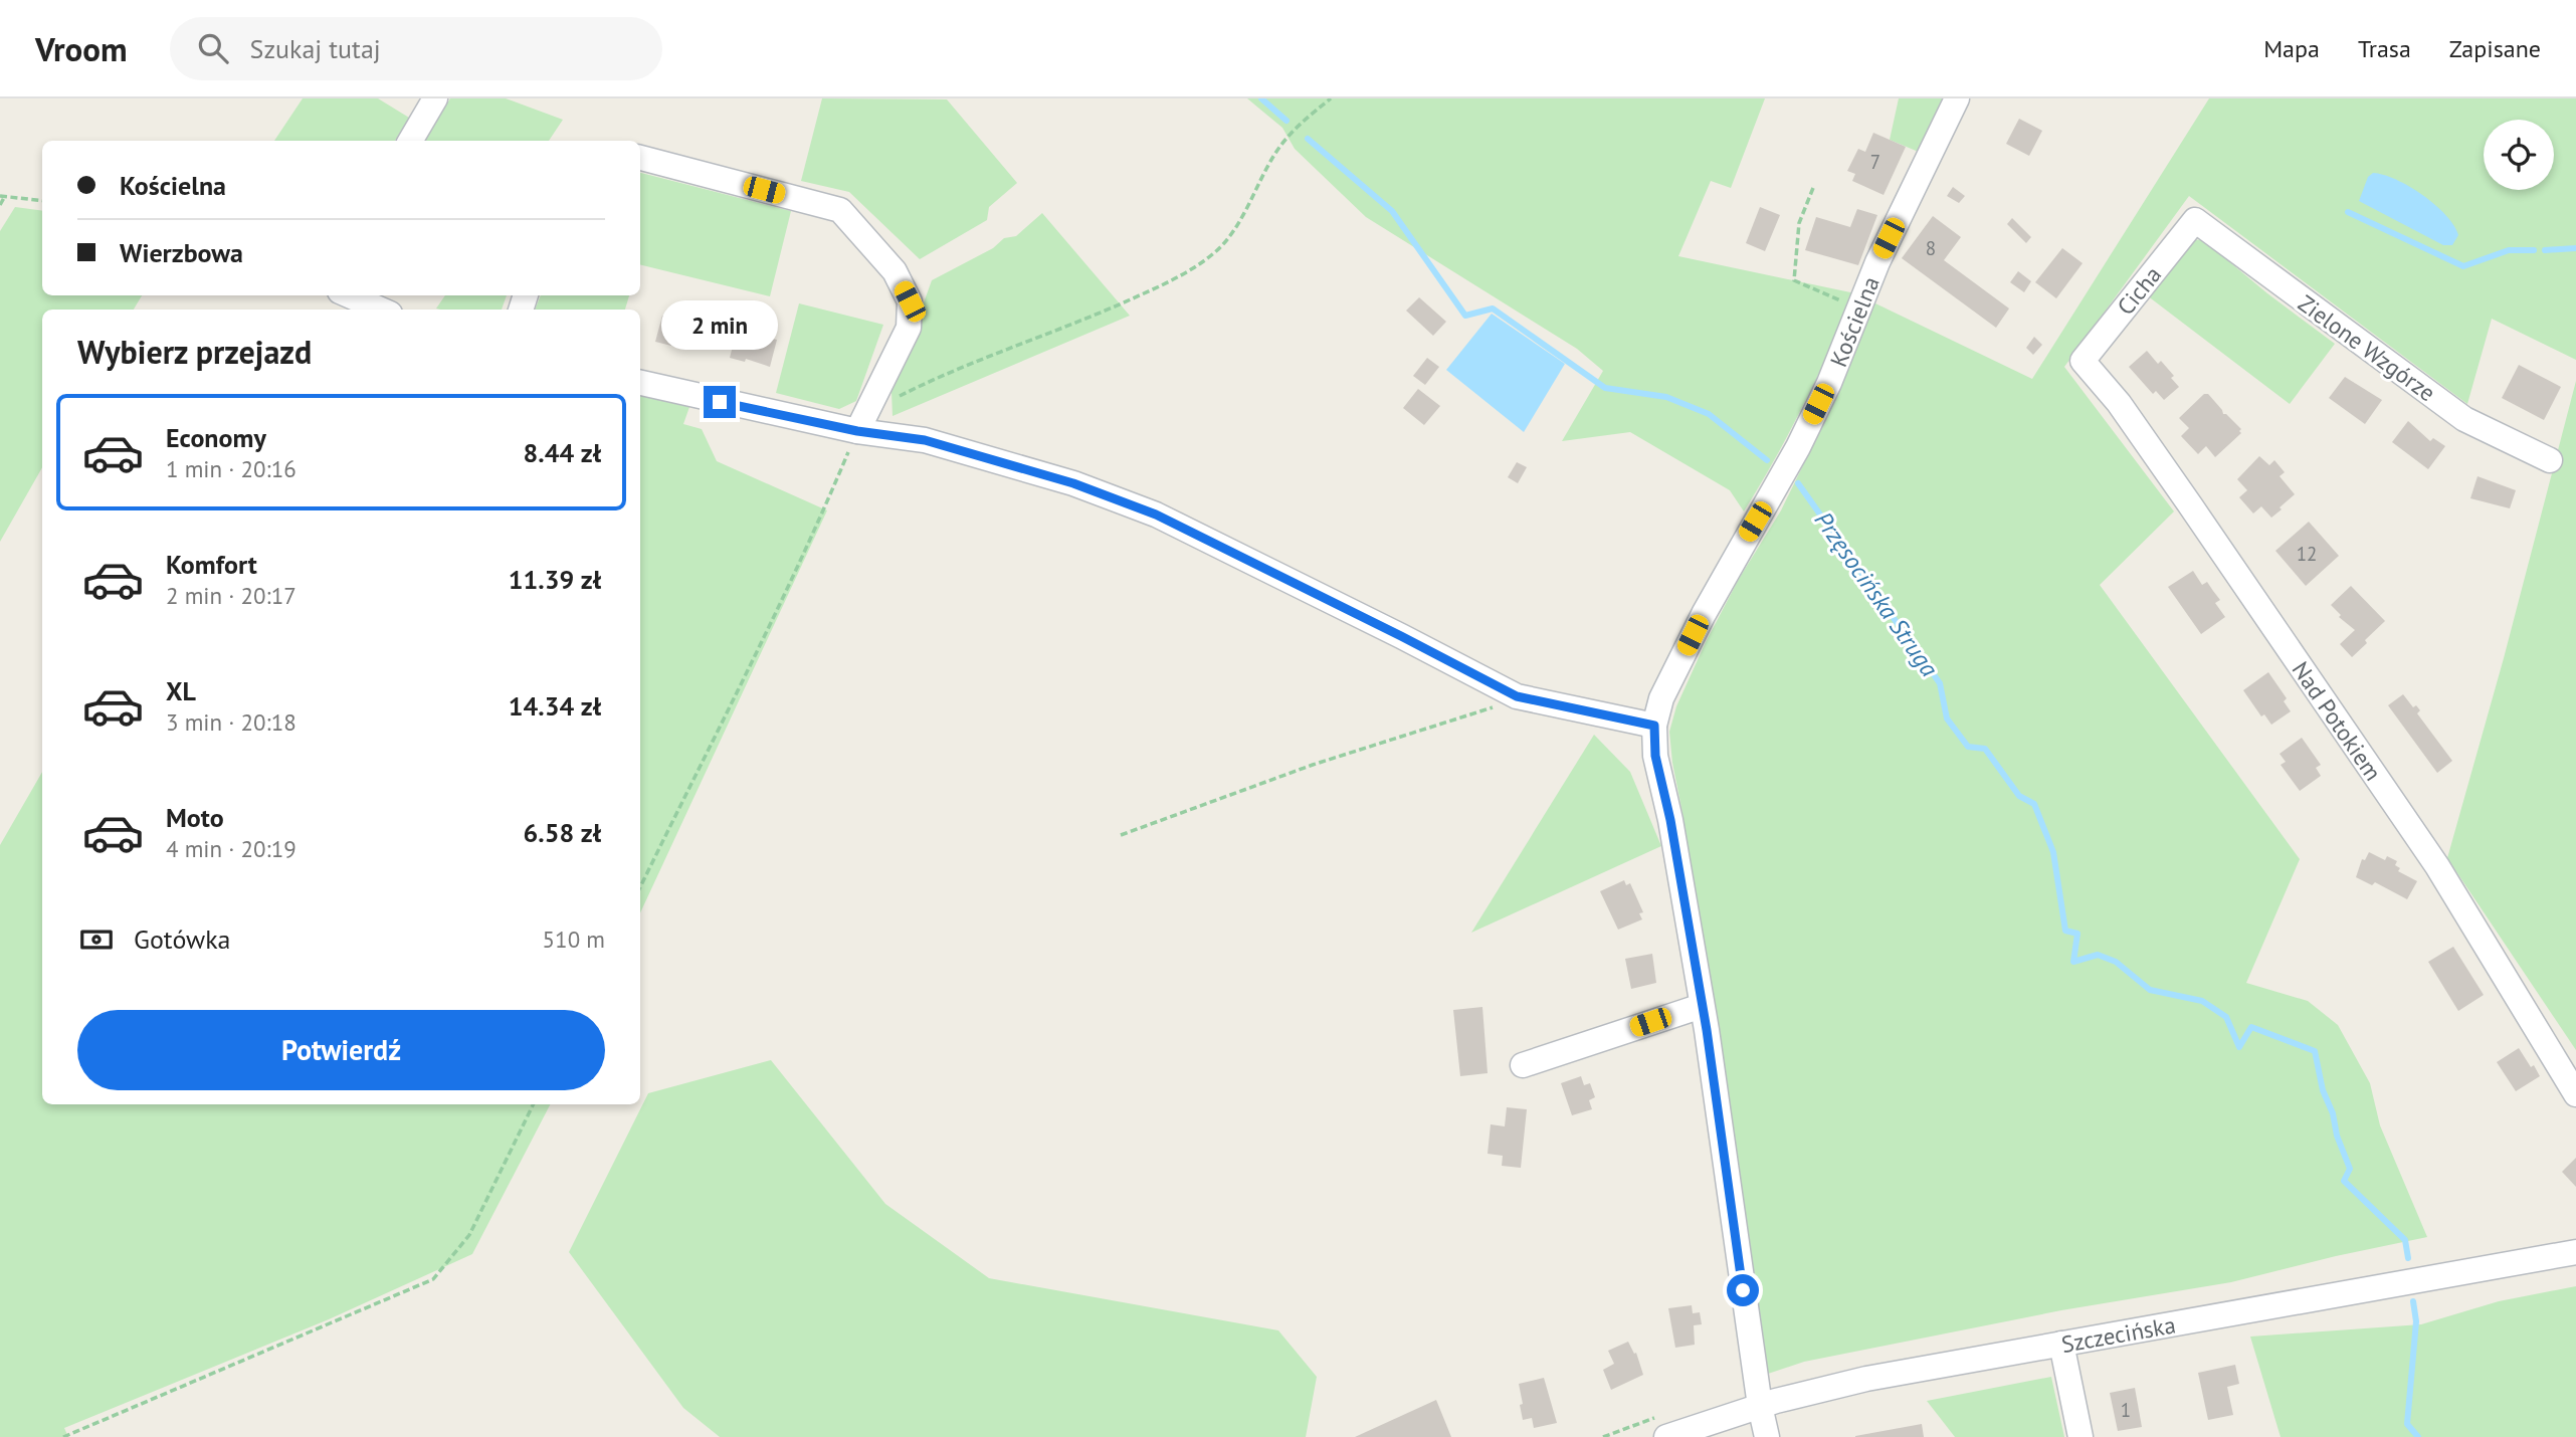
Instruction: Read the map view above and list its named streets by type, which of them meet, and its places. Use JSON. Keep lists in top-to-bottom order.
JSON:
{
  "streets": {
    "street": [
      "Cicha",
      "Kościelna",
      "Zielone Wzgórze",
      "Nad Potokiem",
      "Szczecińska"
    ]
  },
  "crossings": [
    ["Cicha", "Zielone Wzgórze"],
    ["Cicha", "Nad Potokiem"],
    ["Kościelna", "Szczecińska"]
  ],
  "water": ["Przęsocińska Struga"],
  "house_numbers": [
    "7",
    "8",
    "12",
    "1"
  ],
  "page": {
    "header": "Vroom",
    "search": "Szukaj tutaj",
    "nav": ["Mapa", "Trasa", "Zapisane"],
    "banner": ["Kościelna", "Wierzbowa"],
    "bubble": "2 min",
    "heading": "Wybierz przejazd",
    "list": [
      {
        "name": "Economy",
        "note": "1 min · 20:16",
        "value": "8.44 zł"
      },
      {
        "name": "Komfort",
        "note": "2 min · 20:17",
        "value": "11.39 zł"
      },
      {
        "name": "XL",
        "note": "3 min · 20:18",
        "value": "14.34 zł"
      },
      {
        "name": "Moto",
        "note": "4 min · 20:19",
        "value": "6.58 zł"
      }
    ],
    "pay": ["Gotówka", "510 m"],
    "buttons": "Potwierdź"
  }
}
